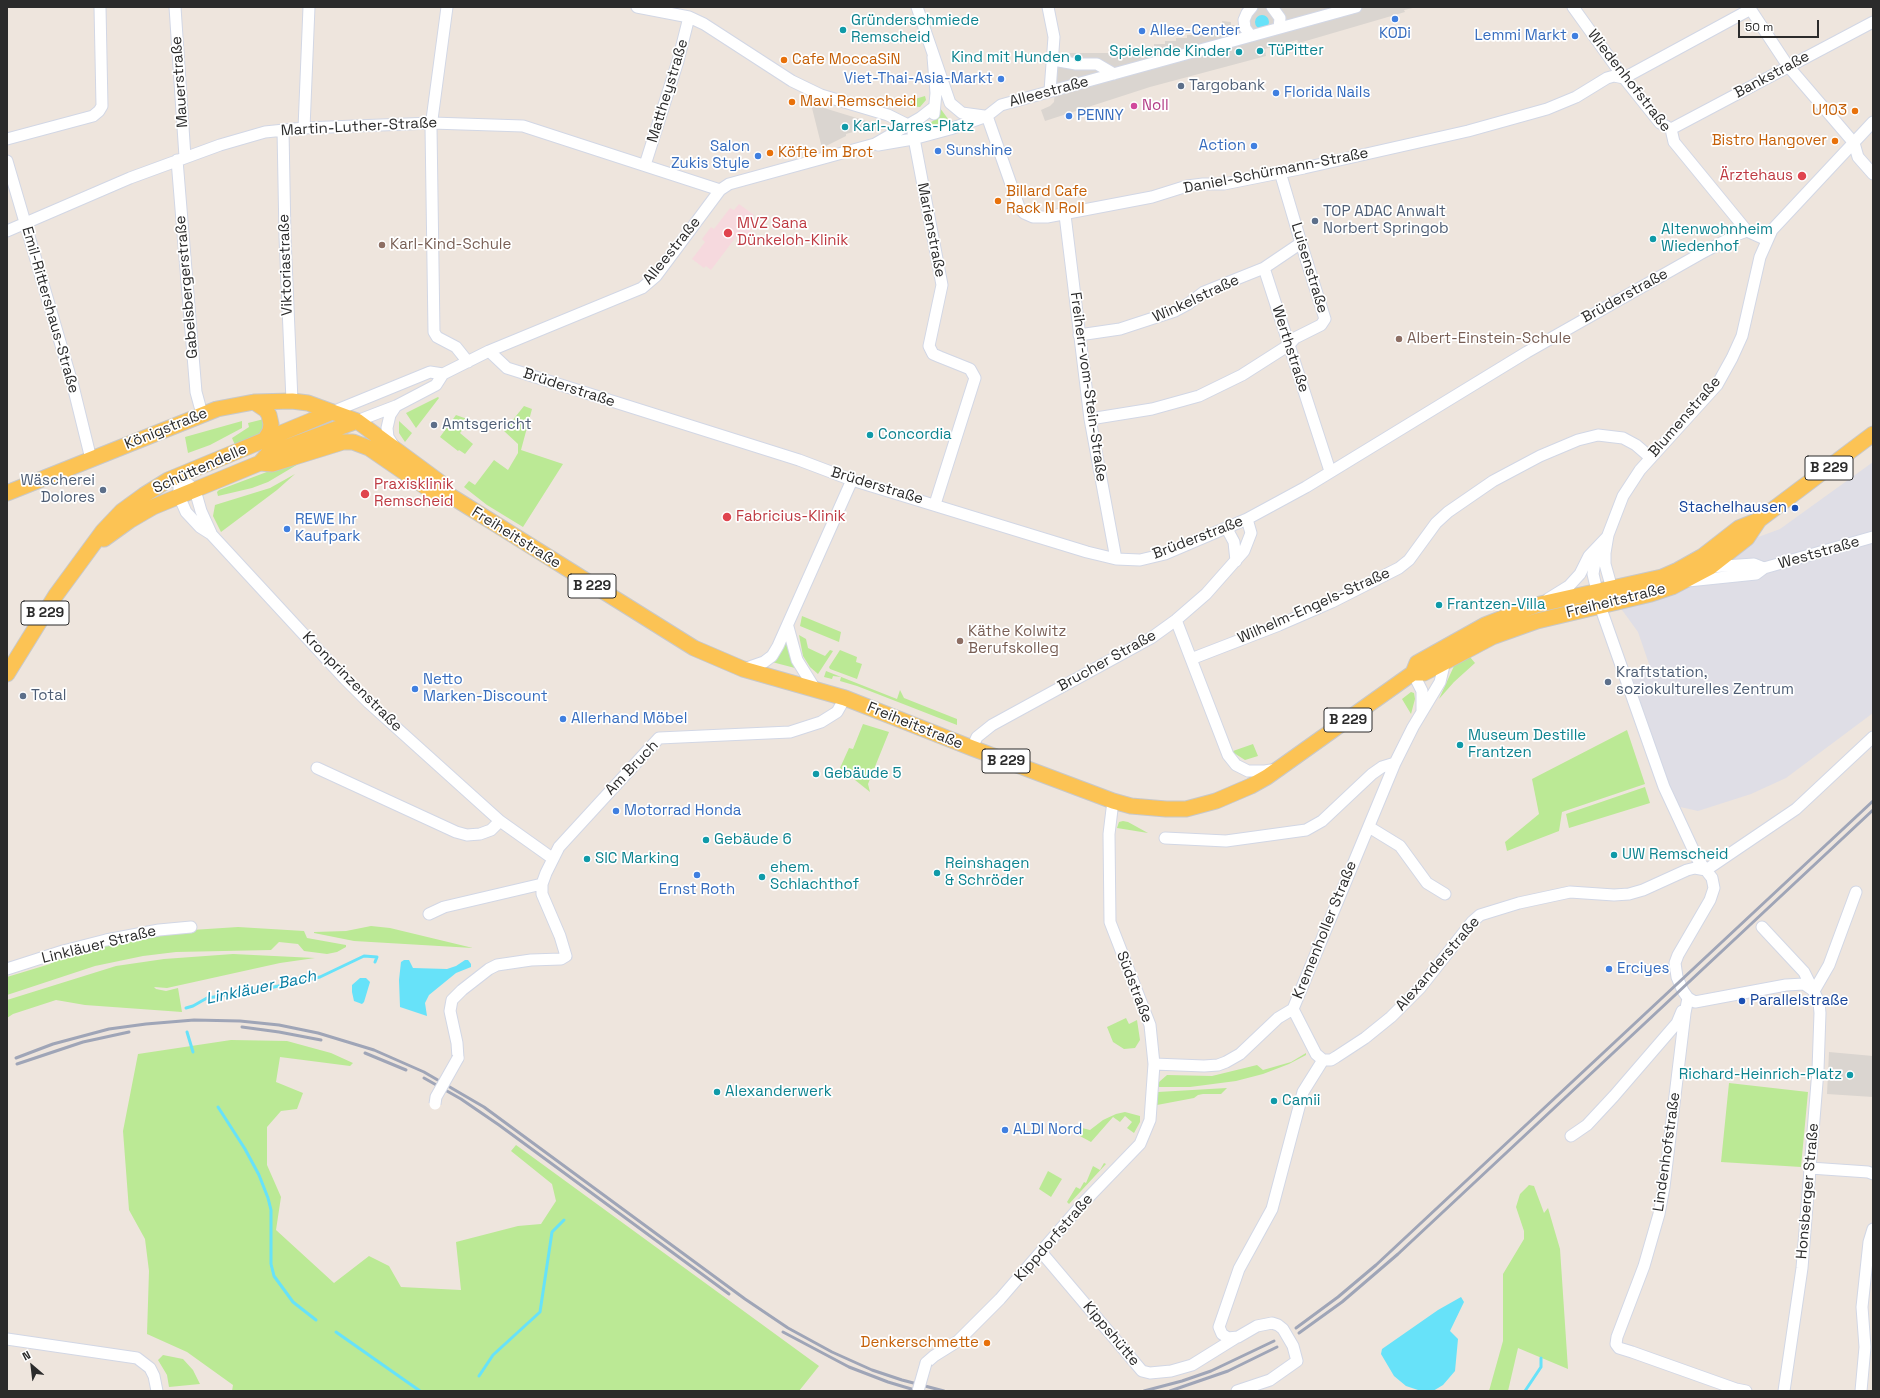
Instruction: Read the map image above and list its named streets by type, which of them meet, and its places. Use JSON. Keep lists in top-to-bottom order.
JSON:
{
  "streets": {
    "main road": [
      "Königstraße",
      "B 229",
      "Schüttendelle",
      "Freiheitstraße"
    ],
    "street": [
      "Bankstraße",
      "Wiedenhofstraße",
      "Mauerstraße",
      "Mattheystraße",
      "Alleestraße",
      "Martin-Luther-Straße",
      "Daniel-Schürmann-Straße",
      "Marienstraße",
      "Viktoriastraße",
      "Luisenstraße",
      "Gabelsbergerstraße",
      "Brüderstraße",
      "Winkelstraße",
      "Emil-Rittershaus-Straße",
      "Werthstraße",
      "Freiherr-vom-Stein-Straße",
      "Blumenstraße",
      "Weststraße",
      "Wilhelm-Engels-Straße",
      "Brucher Straße",
      "Kronprinzenstraße",
      "Am Bruch",
      "Kremenholler Straße",
      "Linkläuer Straße",
      "Alexanderstraße",
      "Südstraße",
      "Lindenhofstraße",
      "Honsberger Straße",
      "Kippdorfstraße",
      "Kippshütte"
    ]
  },
  "crossings": [
    ["Bankstraße", "Wiedenhofstraße"],
    ["Wiedenhofstraße", "Daniel-Schürmann-Straße"],
    ["Wiedenhofstraße", "Brüderstraße"],
    ["Wiedenhofstraße", "Blumenstraße"],
    ["Mauerstraße", "Martin-Luther-Straße"],
    ["Mauerstraße", "Gabelsbergerstraße"],
    ["Mattheystraße", "Martin-Luther-Straße"],
    ["Alleestraße", "Martin-Luther-Straße"],
    ["Alleestraße", "Daniel-Schürmann-Straße"],
    ["Alleestraße", "Marienstraße"],
    ["Alleestraße", "Brüderstraße"],
    ["Alleestraße", "Königstraße"],
    ["Alleestraße", "B 229"],
    ["Alleestraße", "Schüttendelle"],
    ["Alleestraße", "Freiheitstraße"],
    ["Martin-Luther-Straße", "Viktoriastraße"],
    ["Martin-Luther-Straße", "Gabelsbergerstraße"],
    ["Martin-Luther-Straße", "Emil-Rittershaus-Straße"],
    ["Daniel-Schürmann-Straße", "Luisenstraße"],
    ["Daniel-Schürmann-Straße", "Freiherr-vom-Stein-Straße"],
    ["Marienstraße", "Brüderstraße"],
    ["Viktoriastraße", "Königstraße"],
    ["Luisenstraße", "Werthstraße"],
    ["Gabelsbergerstraße", "Königstraße"],
    ["Brüderstraße", "Werthstraße"],
    ["Brüderstraße", "Freiherr-vom-Stein-Straße"],
    ["Brüderstraße", "Brucher Straße"],
    ["Winkelstraße", "Werthstraße"],
    ["Winkelstraße", "Freiherr-vom-Stein-Straße"],
    ["Emil-Rittershaus-Straße", "Königstraße"],
    ["Blumenstraße", "Freiheitstraße"],
    ["Blumenstraße", "Wilhelm-Engels-Straße"],
    ["Königstraße", "B 229"],
    ["Königstraße", "Schüttendelle"],
    ["B 229", "Schüttendelle"],
    ["B 229", "Freiheitstraße"],
    ["Schüttendelle", "Freiheitstraße"],
    ["Schüttendelle", "Kronprinzenstraße"],
    ["Freiheitstraße", "Weststraße"],
    ["Freiheitstraße", "Brucher Straße"],
    ["Freiheitstraße", "Am Bruch"],
    ["Freiheitstraße", "Kremenholler Straße"],
    ["Freiheitstraße", "Südstraße"],
    ["Kronprinzenstraße", "Am Bruch"],
    ["Kremenholler Straße", "Alexanderstraße"],
    ["Südstraße", "Kippdorfstraße"],
    ["Kippdorfstraße", "Kippshütte"]
  ],
  "water": ["Linkläuer Bach"],
  "places": [
    "KODi",
    "Gründerschmiede Remscheid",
    "Allee-Center",
    "Lemmi Markt",
    "TüPitter",
    "Spielende Kinder",
    "Kind mit Hunden",
    "Cafe MoccaSiN",
    "Viet-Thai-Asia-Markt",
    "Targobank",
    "Florida Nails",
    "Mavi Remscheid",
    "Noll",
    "U103",
    "PENNY",
    "Karl-Jarres-Platz",
    "Bistro Hangover",
    "Action",
    "Sunshine",
    "Köfte im Brot",
    "Salon Zukis Style",
    "Ärztehaus",
    "Billard Cafe Rack N Roll",
    "TOP ADAC Anwalt Norbert Springob",
    "MVZ Sana Dünkeloh-Klinik",
    "Altenwohnheim Wiedenhof",
    "Karl-Kind-Schule",
    "Albert-Einstein-Schule",
    "Amtsgericht",
    "Concordia",
    "Wäscherei Dolores",
    "Praxisklinik Remscheid",
    "Stachelhausen",
    "Fabricius-Klinik",
    "REWE Ihr Kaufpark",
    "Frantzen-Villa",
    "Käthe Kolwitz Berufskolleg",
    "Kraftstation, soziokulturelles Zentrum",
    "Netto Marken-Discount",
    "Total",
    "Allerhand Möbel",
    "Museum Destille Frantzen",
    "Gebäude 5",
    "Motorrad Honda",
    "Gebäude 6",
    "UW Remscheid",
    "SIC Marking",
    "Reinshagen & Schröder",
    "Ernst Roth",
    "ehem. Schlachthof",
    "Erciyes",
    "Parallelstraße",
    "Richard-Heinrich-Platz",
    "Alexanderwerk",
    "Camii",
    "ALDI Nord",
    "Denkerschmette"
  ],
  "scale_bar": "50 m",
  "north": "top left"
}
